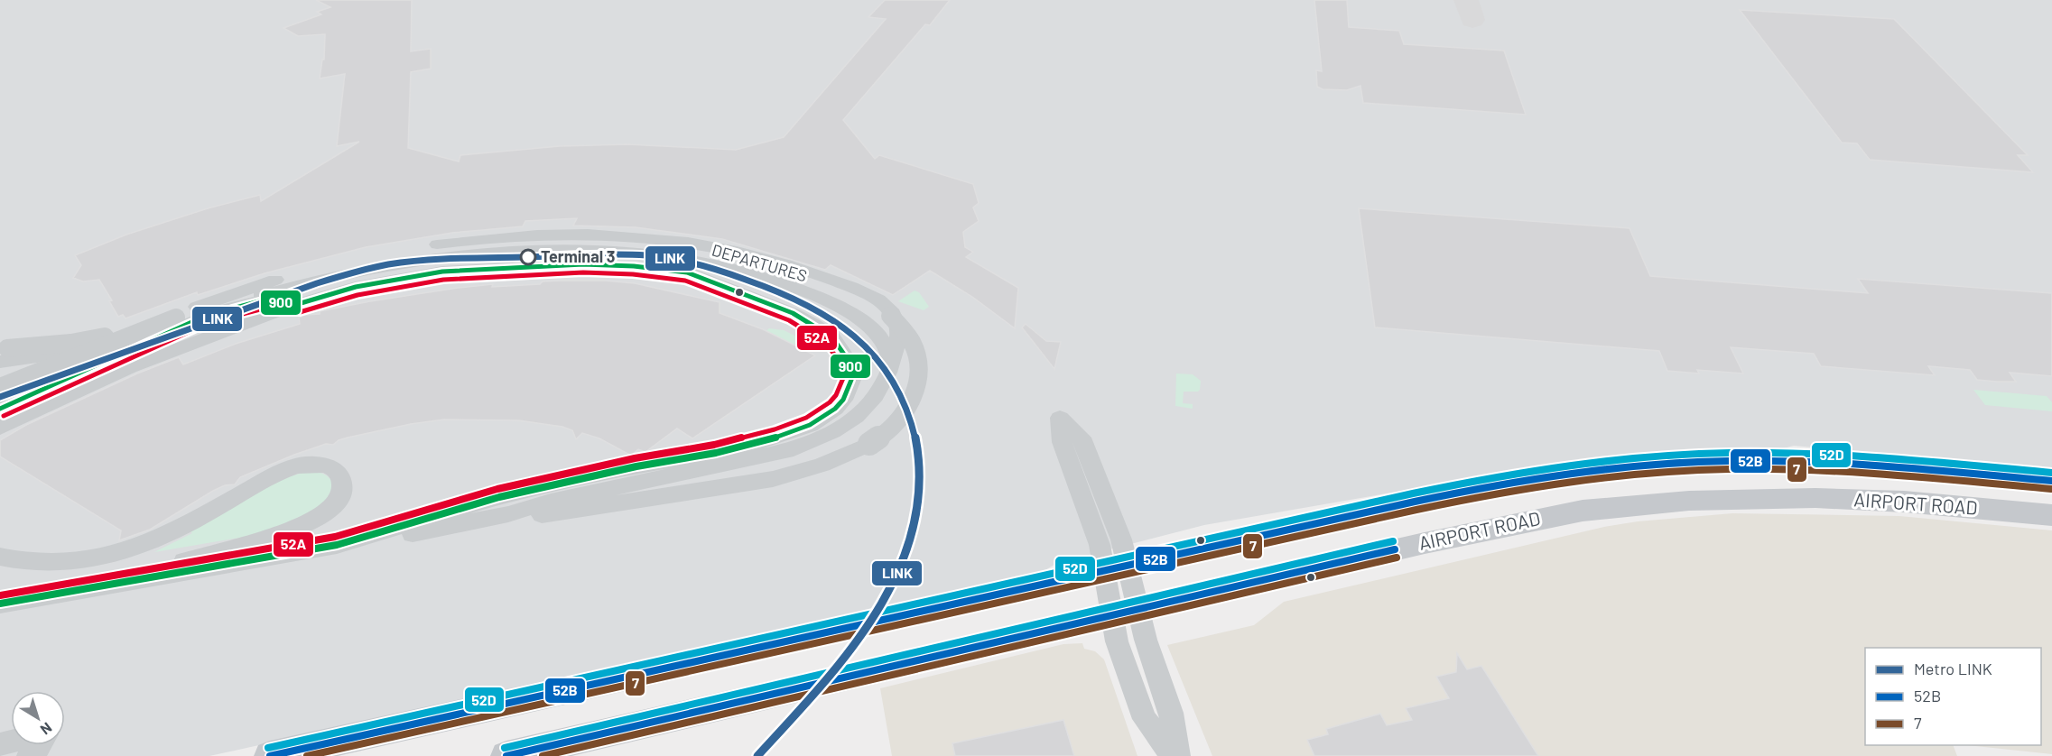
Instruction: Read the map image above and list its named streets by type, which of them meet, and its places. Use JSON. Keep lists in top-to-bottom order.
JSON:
{
  "streets": {
    "main road": ["AIRPORT ROAD"],
    "street": ["DEPARTURES"]
  },
  "places": ["Terminal 3"],
  "lines": [
    "metro line LINK",
    "transit line 900",
    "transit line 52A",
    "transit line 52D",
    "transit line 52B",
    "transit line 7"
  ],
  "legend": ["Metro LINK", "52B", "7"],
  "north": "bottom right"
}
